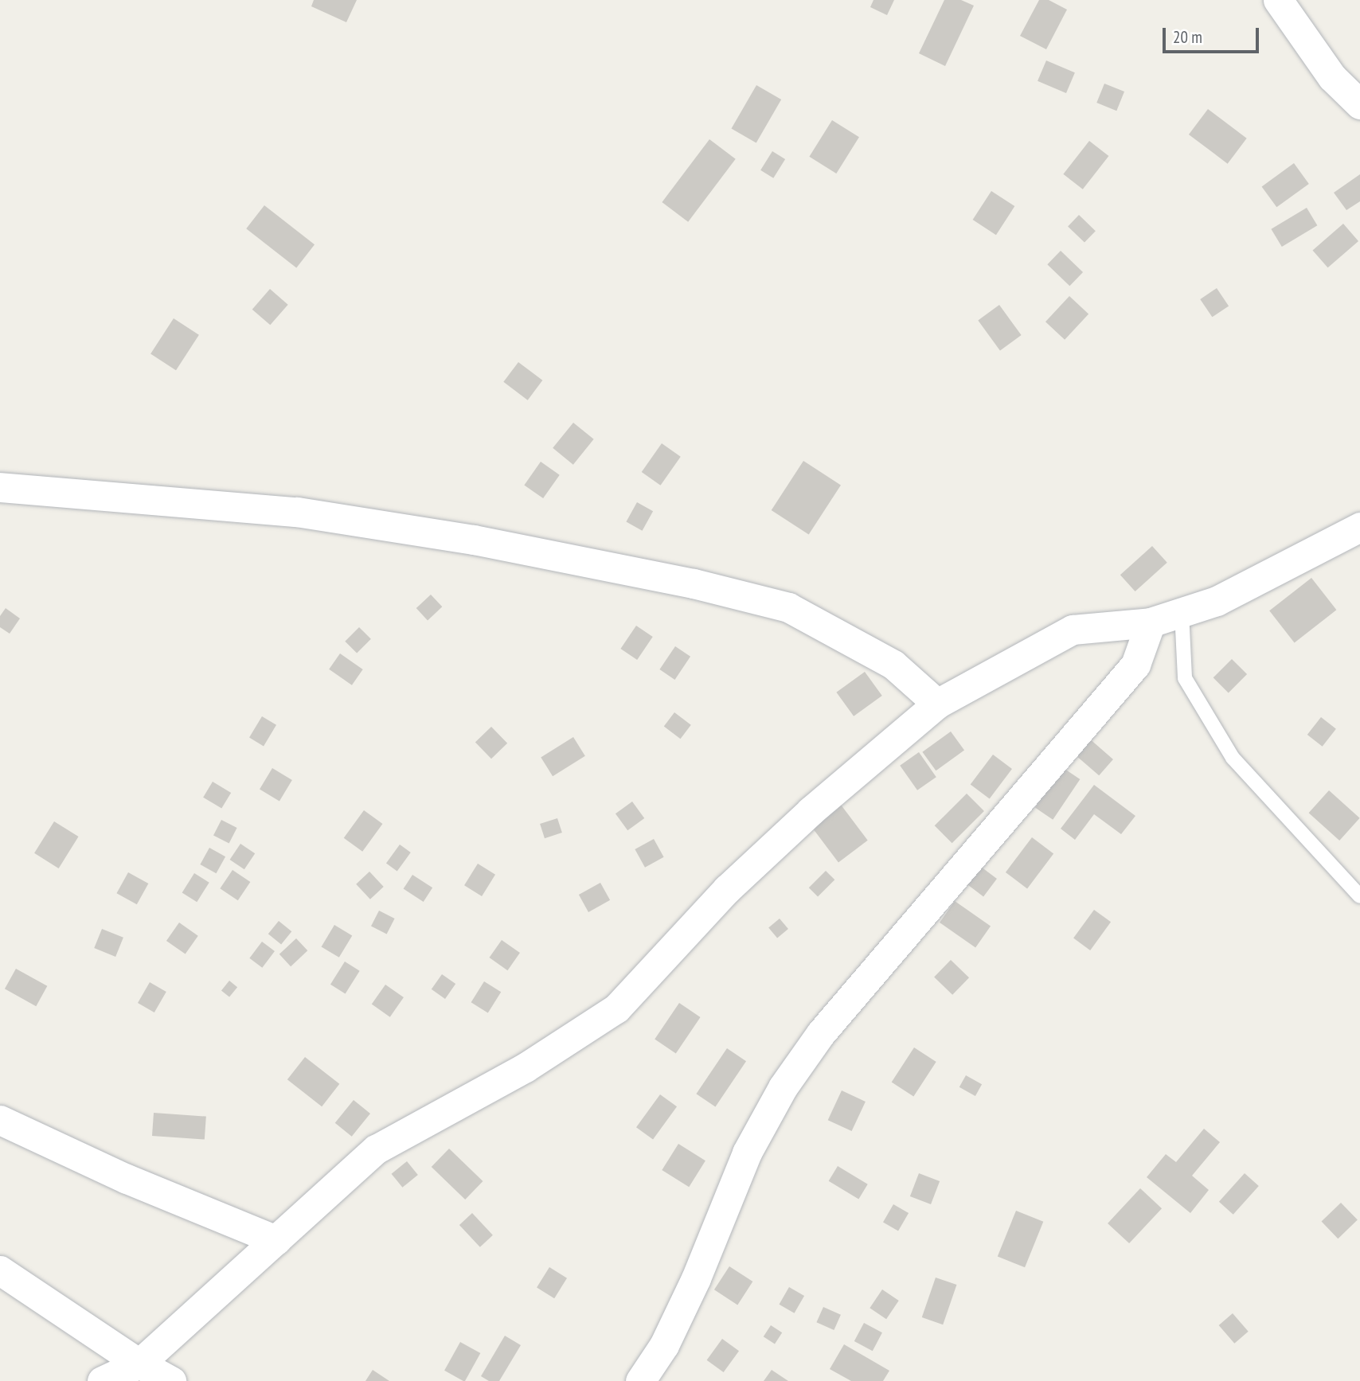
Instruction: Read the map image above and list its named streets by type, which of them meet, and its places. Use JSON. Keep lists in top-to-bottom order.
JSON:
{
  "scale_bar": "20 m"
}
